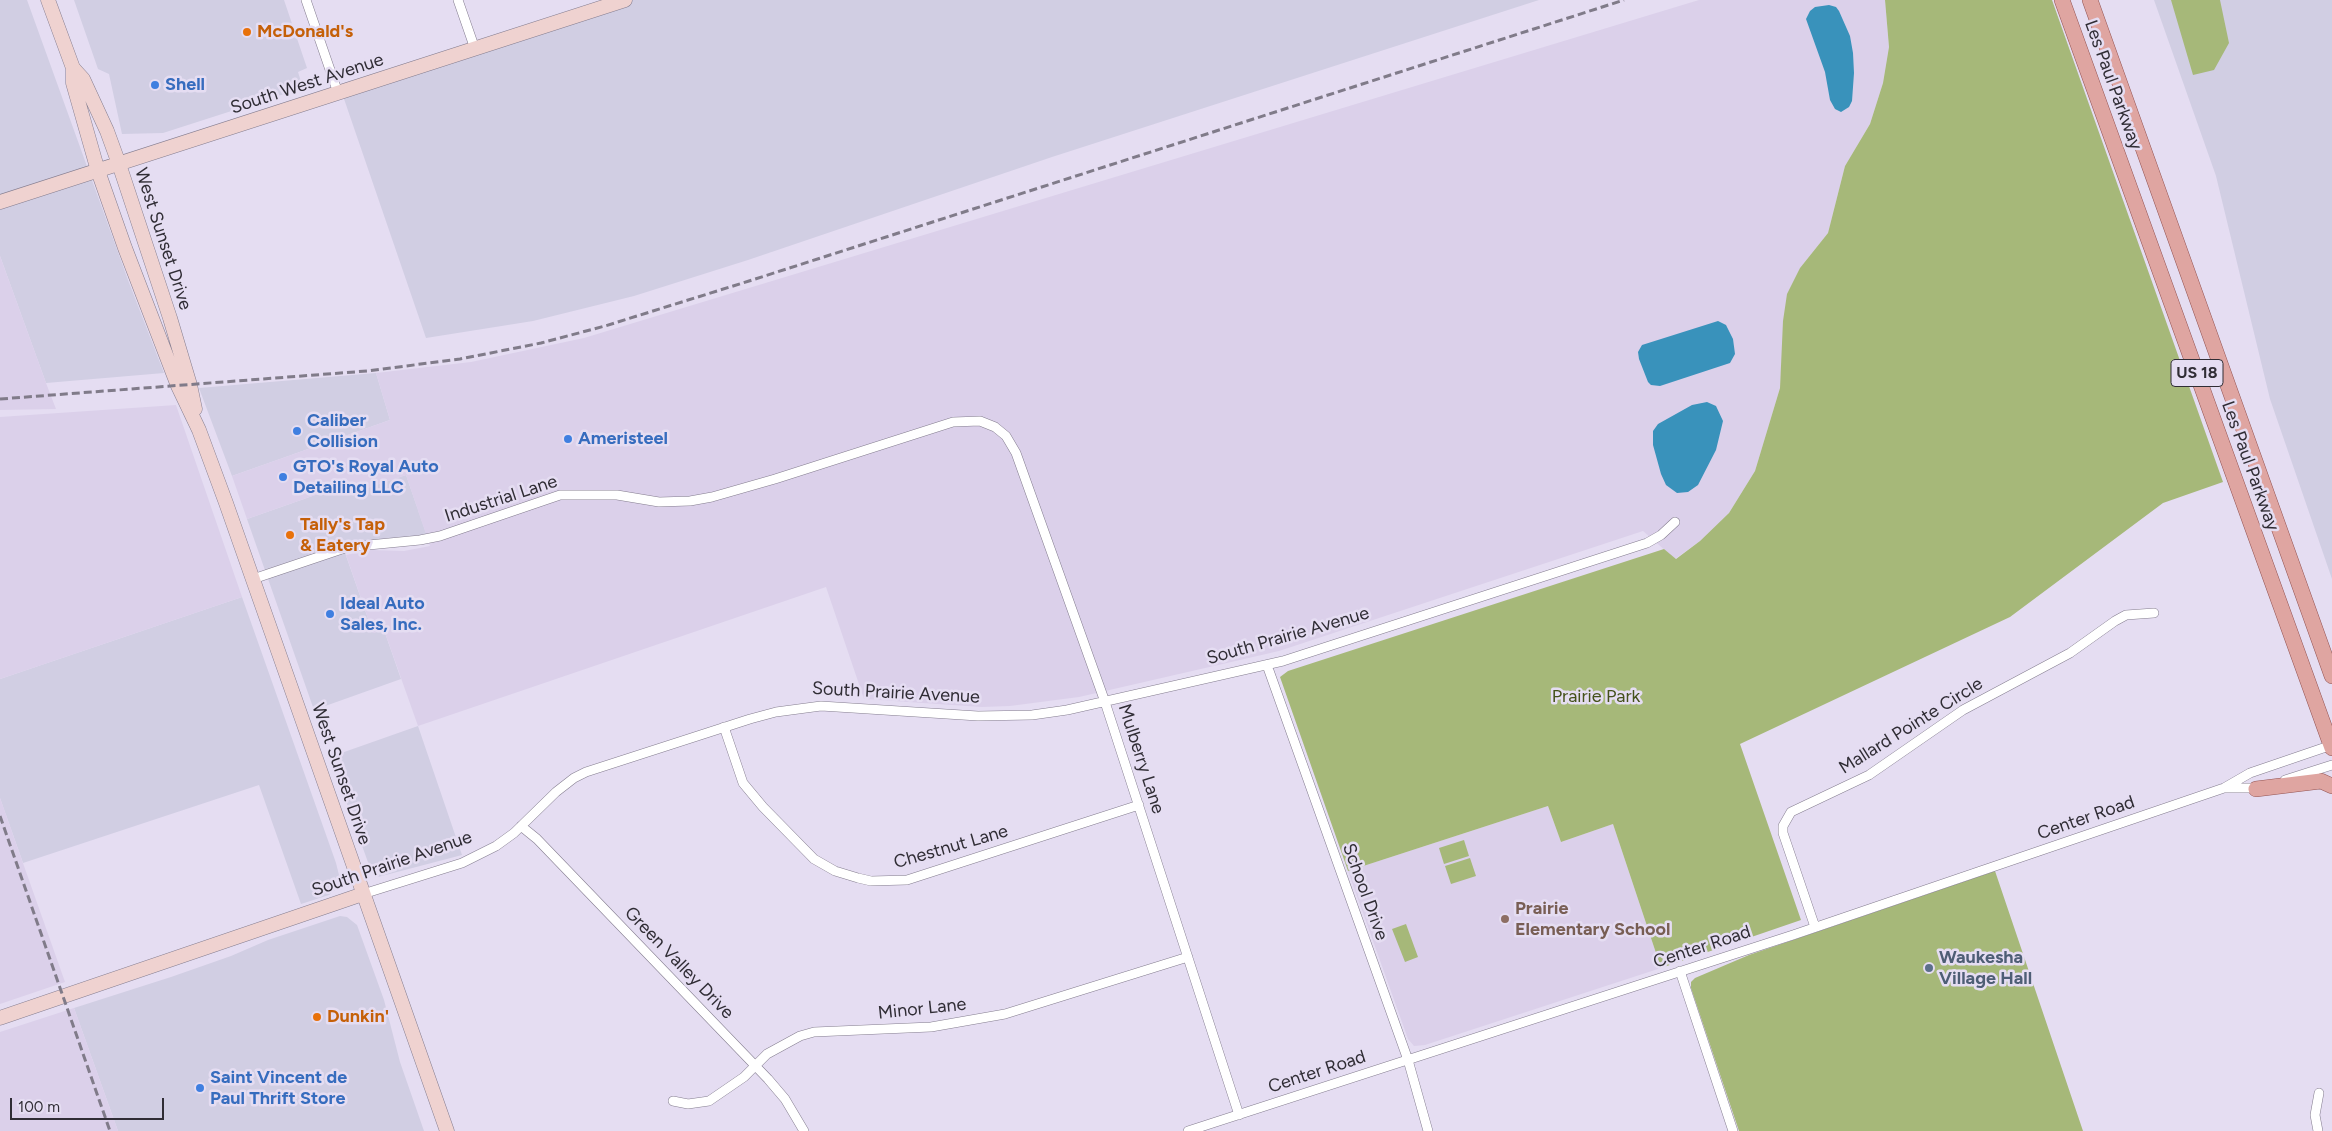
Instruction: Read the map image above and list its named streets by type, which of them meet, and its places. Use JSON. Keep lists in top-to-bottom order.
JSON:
{
  "streets": {
    "main road": [
      "South West Avenue",
      "Les Paul Parkway",
      "West Sunset Drive",
      "US 18",
      "South Prairie Avenue"
    ],
    "street": [
      "Industrial Lane",
      "Mallard Pointe Circle",
      "Mulberry Lane",
      "Center Road",
      "Chestnut Lane",
      "School Drive",
      "Green Valley Drive",
      "Minor Lane"
    ]
  },
  "crossings": [
    ["South West Avenue", "West Sunset Drive"],
    ["Les Paul Parkway", "Center Road"],
    ["West Sunset Drive", "Industrial Lane"],
    ["West Sunset Drive", "South Prairie Avenue"],
    ["Industrial Lane", "Mulberry Lane"],
    ["South Prairie Avenue", "Mulberry Lane"],
    ["South Prairie Avenue", "Chestnut Lane"],
    ["South Prairie Avenue", "School Drive"],
    ["South Prairie Avenue", "Green Valley Drive"],
    ["Mallard Pointe Circle", "Center Road"],
    ["Mulberry Lane", "Center Road"],
    ["Mulberry Lane", "Chestnut Lane"],
    ["Mulberry Lane", "Minor Lane"],
    ["Center Road", "School Drive"],
    ["Green Valley Drive", "Minor Lane"]
  ],
  "parks": ["Prairie Park"],
  "places": [
    "McDonald's",
    "Shell",
    "Caliber Collision",
    "Ameristeel",
    "GTO's Royal Auto Detailing LLC",
    "Tally's Tap & Eatery",
    "Ideal Auto Sales, Inc.",
    "Prairie Elementary School",
    "Waukesha Village Hall",
    "Dunkin'",
    "Saint Vincent de Paul Thrift Store"
  ],
  "scale_bar": "100 m"
}
